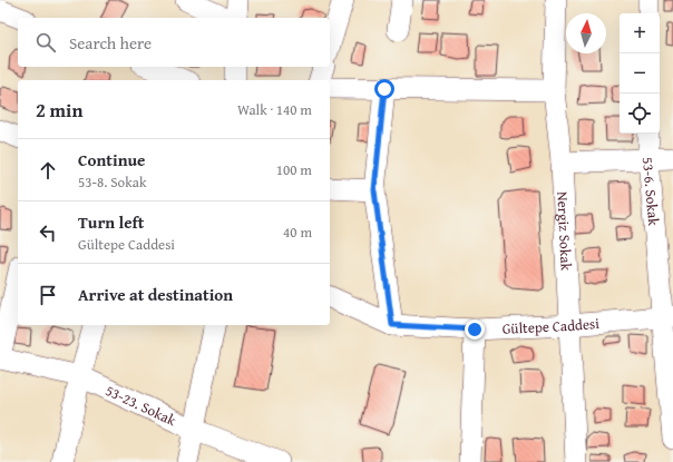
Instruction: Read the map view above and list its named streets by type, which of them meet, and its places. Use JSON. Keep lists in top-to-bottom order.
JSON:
{
  "streets": {
    "street": [
      "53-6. Sokak",
      "Nergiz Sokak",
      "Gültepe Caddesi",
      "53-23. Sokak"
    ]
  },
  "crossings": [
    ["53-6. Sokak", "Gültepe Caddesi"],
    ["Nergiz Sokak", "Gültepe Caddesi"]
  ],
  "north": "top",
  "page": {
    "map_buttons": ["+", "−"],
    "search": "Search here",
    "heading": ["2 min", "Walk · 140 m"],
    "list": [
      ["Continue", "53-8. Sokak", "100 m"],
      ["Turn left", "Gültepe Caddesi", "40 m"],
      "Arrive at destination"
    ]
  }
}
